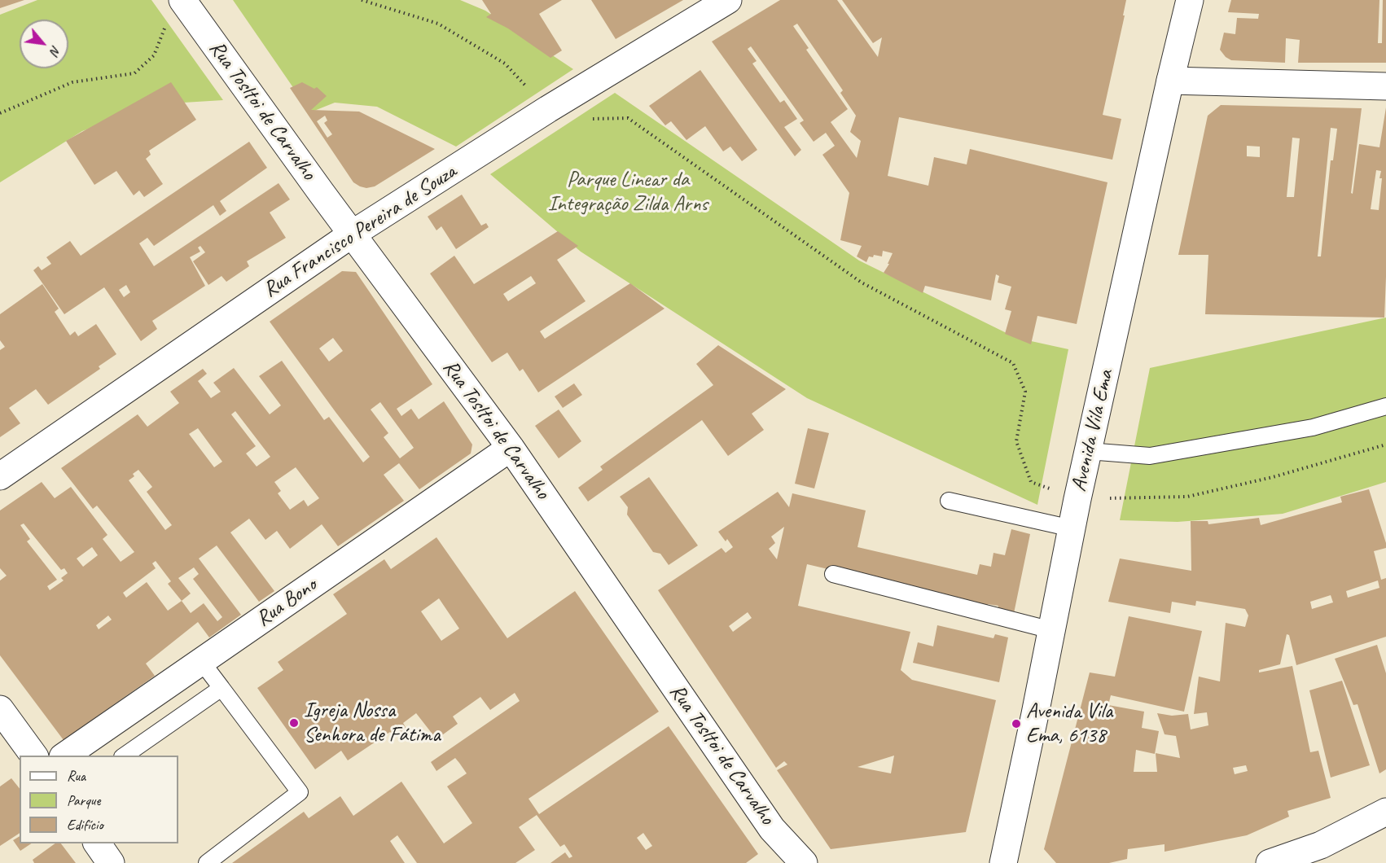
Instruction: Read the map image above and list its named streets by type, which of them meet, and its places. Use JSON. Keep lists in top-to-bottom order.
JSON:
{
  "streets": {
    "street": [
      "Rua Tosltoi de Carvalho",
      "Rua Francisco Pereira de Souza",
      "Avenida Vila Ema",
      "Rua Bono"
    ]
  },
  "crossings": [
    ["Rua Tosltoi de Carvalho", "Rua Francisco Pereira de Souza"],
    ["Rua Tosltoi de Carvalho", "Rua Bono"]
  ],
  "parks": ["Parque Linear da Integração Zilda Arns"],
  "places": ["Igreja Nossa Senhora de Fátima", "Avenida Vila Ema, 6138"],
  "legend": ["Rua", "Parque", "Edifício"],
  "north": "bottom right"
}
